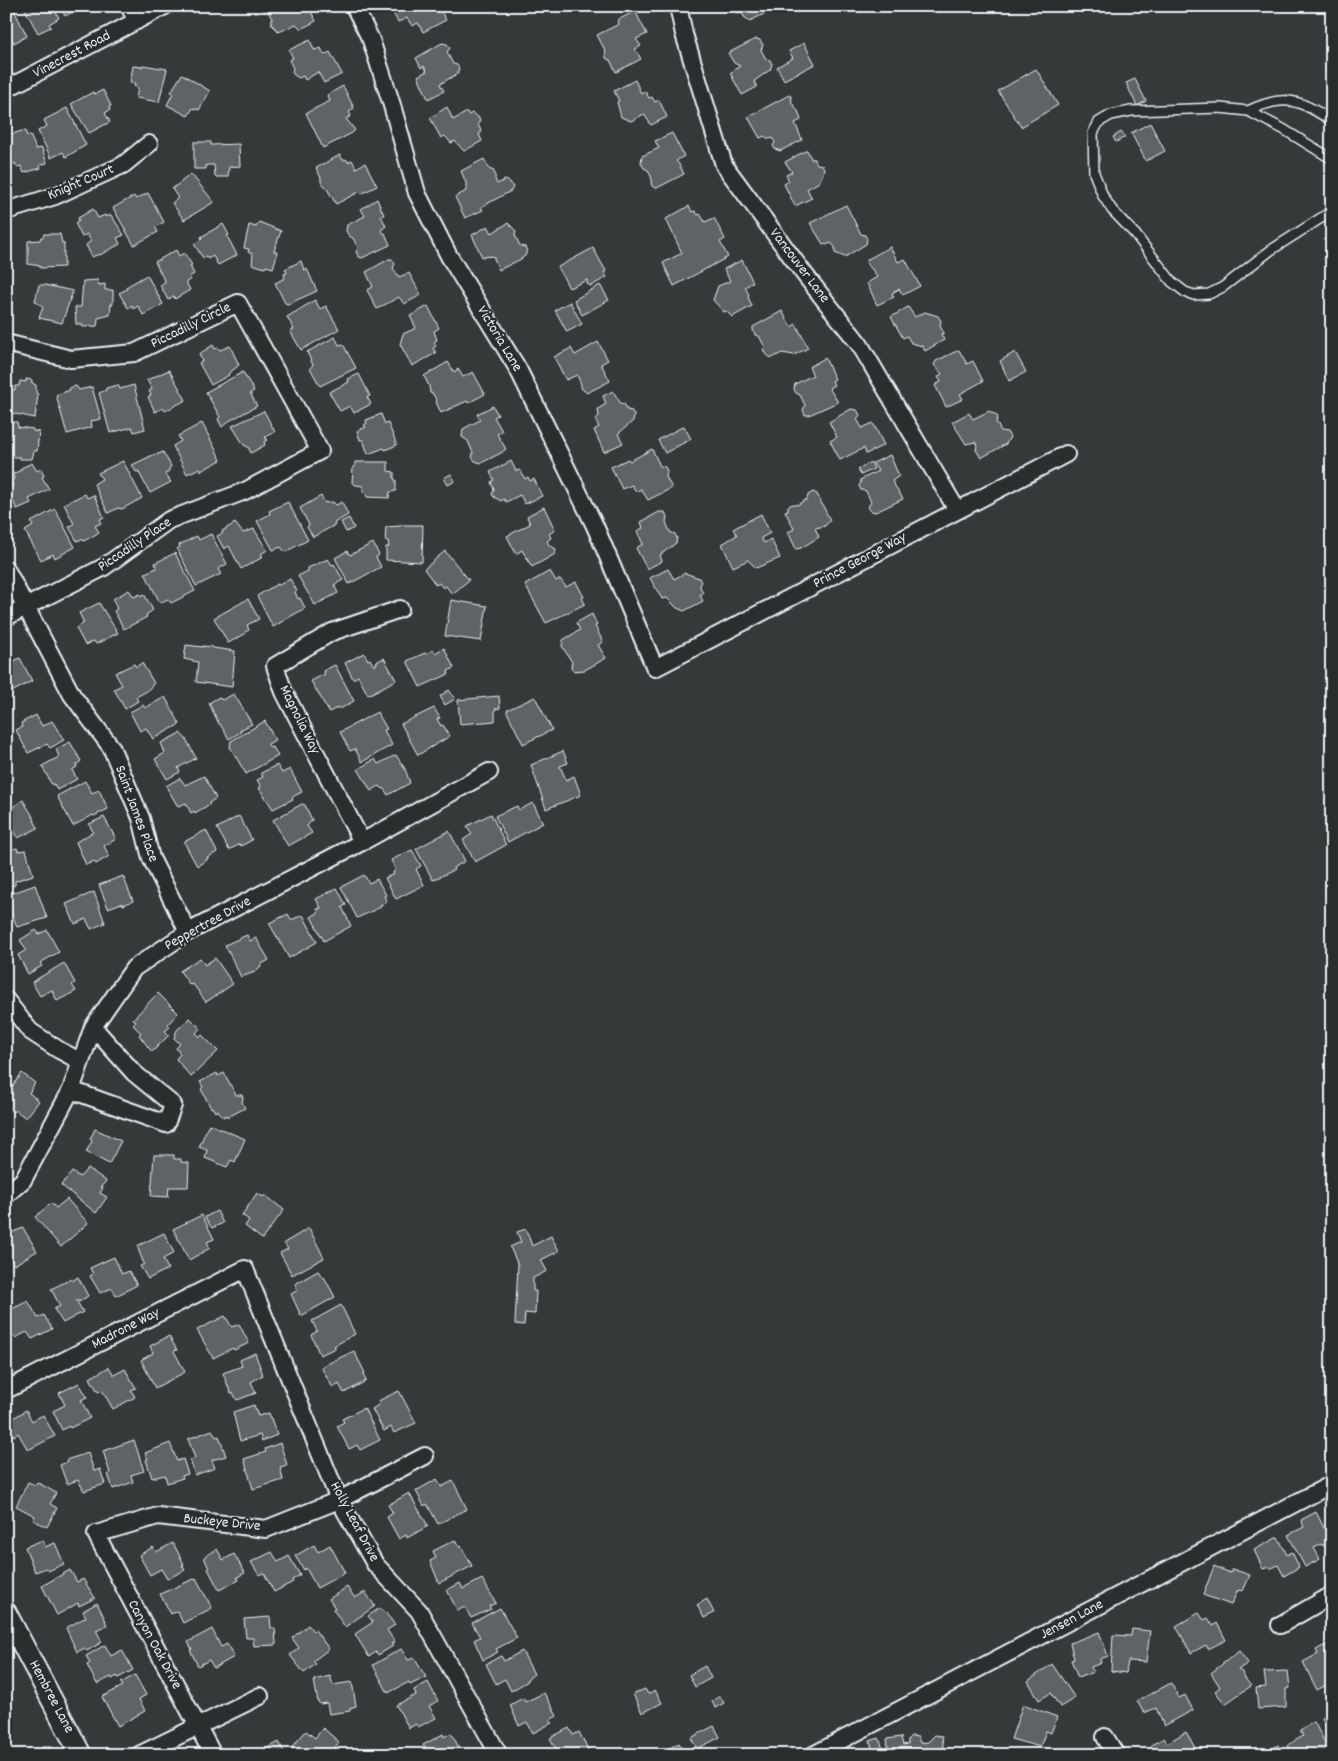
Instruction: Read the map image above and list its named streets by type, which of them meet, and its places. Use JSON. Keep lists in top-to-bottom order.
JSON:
{
  "streets": {
    "street": [
      "Vinecrest Road",
      "Knight Court",
      "Vancouver Lane",
      "Piccadilly Circle",
      "Victoria Lane",
      "Piccadilly Place",
      "Prince George Way",
      "Magnolia Way",
      "Saint James Place",
      "Peppertree Drive",
      "Madrone Way",
      "Holly Leaf Drive",
      "Buckeye Drive",
      "Jensen Lane",
      "Canyon Oak Drive",
      "Hembree Lane"
    ]
  },
  "crossings": [
    ["Vancouver Lane", "Prince George Way"],
    ["Piccadilly Circle", "Piccadilly Place"],
    ["Victoria Lane", "Prince George Way"],
    ["Piccadilly Place", "Saint James Place"],
    ["Magnolia Way", "Peppertree Drive"],
    ["Saint James Place", "Peppertree Drive"],
    ["Madrone Way", "Holly Leaf Drive"],
    ["Holly Leaf Drive", "Buckeye Drive"],
    ["Buckeye Drive", "Canyon Oak Drive"]
  ]
}
